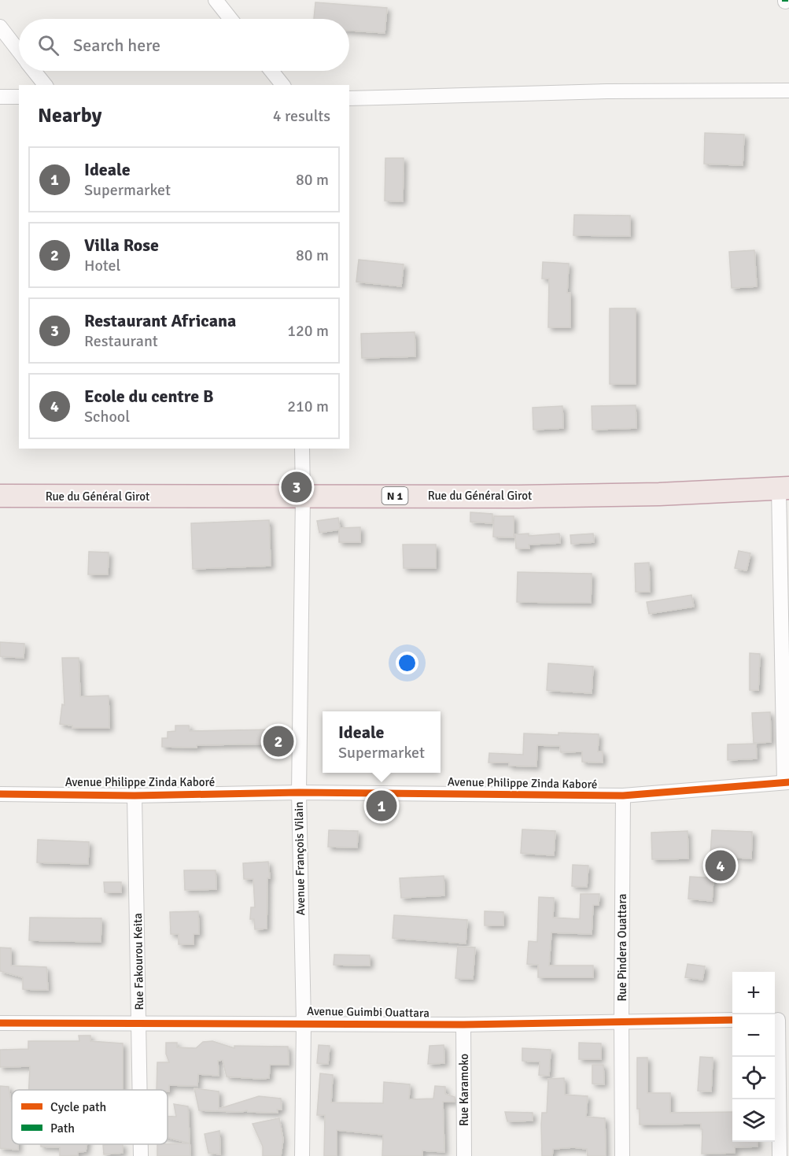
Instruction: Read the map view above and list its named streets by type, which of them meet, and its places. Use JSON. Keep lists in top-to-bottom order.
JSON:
{
  "streets": {
    "highway": ["N 1", "Rue du Général Girot"],
    "street": [
      "Avenue Philippe Zinda Kaboré",
      "Avenue François Vilain",
      "Rue Pindera Ouattara",
      "Rue Fakourou Keita",
      "Avenue Guimbi Ouattara",
      "Rue Karamoko"
    ]
  },
  "crossings": [
    ["Rue du Général Girot", "Avenue François Vilain"],
    ["Avenue Philippe Zinda Kaboré", "Avenue François Vilain"],
    ["Avenue Philippe Zinda Kaboré", "Rue Pindera Ouattara"],
    ["Avenue Philippe Zinda Kaboré", "Rue Fakourou Keita"],
    ["Avenue François Vilain", "Avenue Guimbi Ouattara"],
    ["Rue Pindera Ouattara", "Avenue Guimbi Ouattara"],
    ["Rue Fakourou Keita", "Avenue Guimbi Ouattara"],
    ["Avenue Guimbi Ouattara", "Rue Karamoko"]
  ],
  "legend": ["Cycle path", "Path"],
  "page": {
    "search": "Search here",
    "heading": ["Nearby", "4 results"],
    "list": [
      {
        "mark": "1",
        "name": "Ideale",
        "note": "Supermarket",
        "value": "80 m"
      },
      {
        "mark": "2",
        "name": "Villa Rose",
        "note": "Hotel",
        "value": "80 m"
      },
      {
        "mark": "3",
        "name": "Restaurant Africana",
        "note": "Restaurant",
        "value": "120 m"
      },
      {
        "mark": "4",
        "name": "Ecole du centre B",
        "note": "School",
        "value": "210 m"
      }
    ],
    "pins": [
      "3",
      "2",
      "1",
      "4"
    ],
    "popup": ["Ideale", "Supermarket"],
    "map_buttons": ["+", "−"]
  }
}
